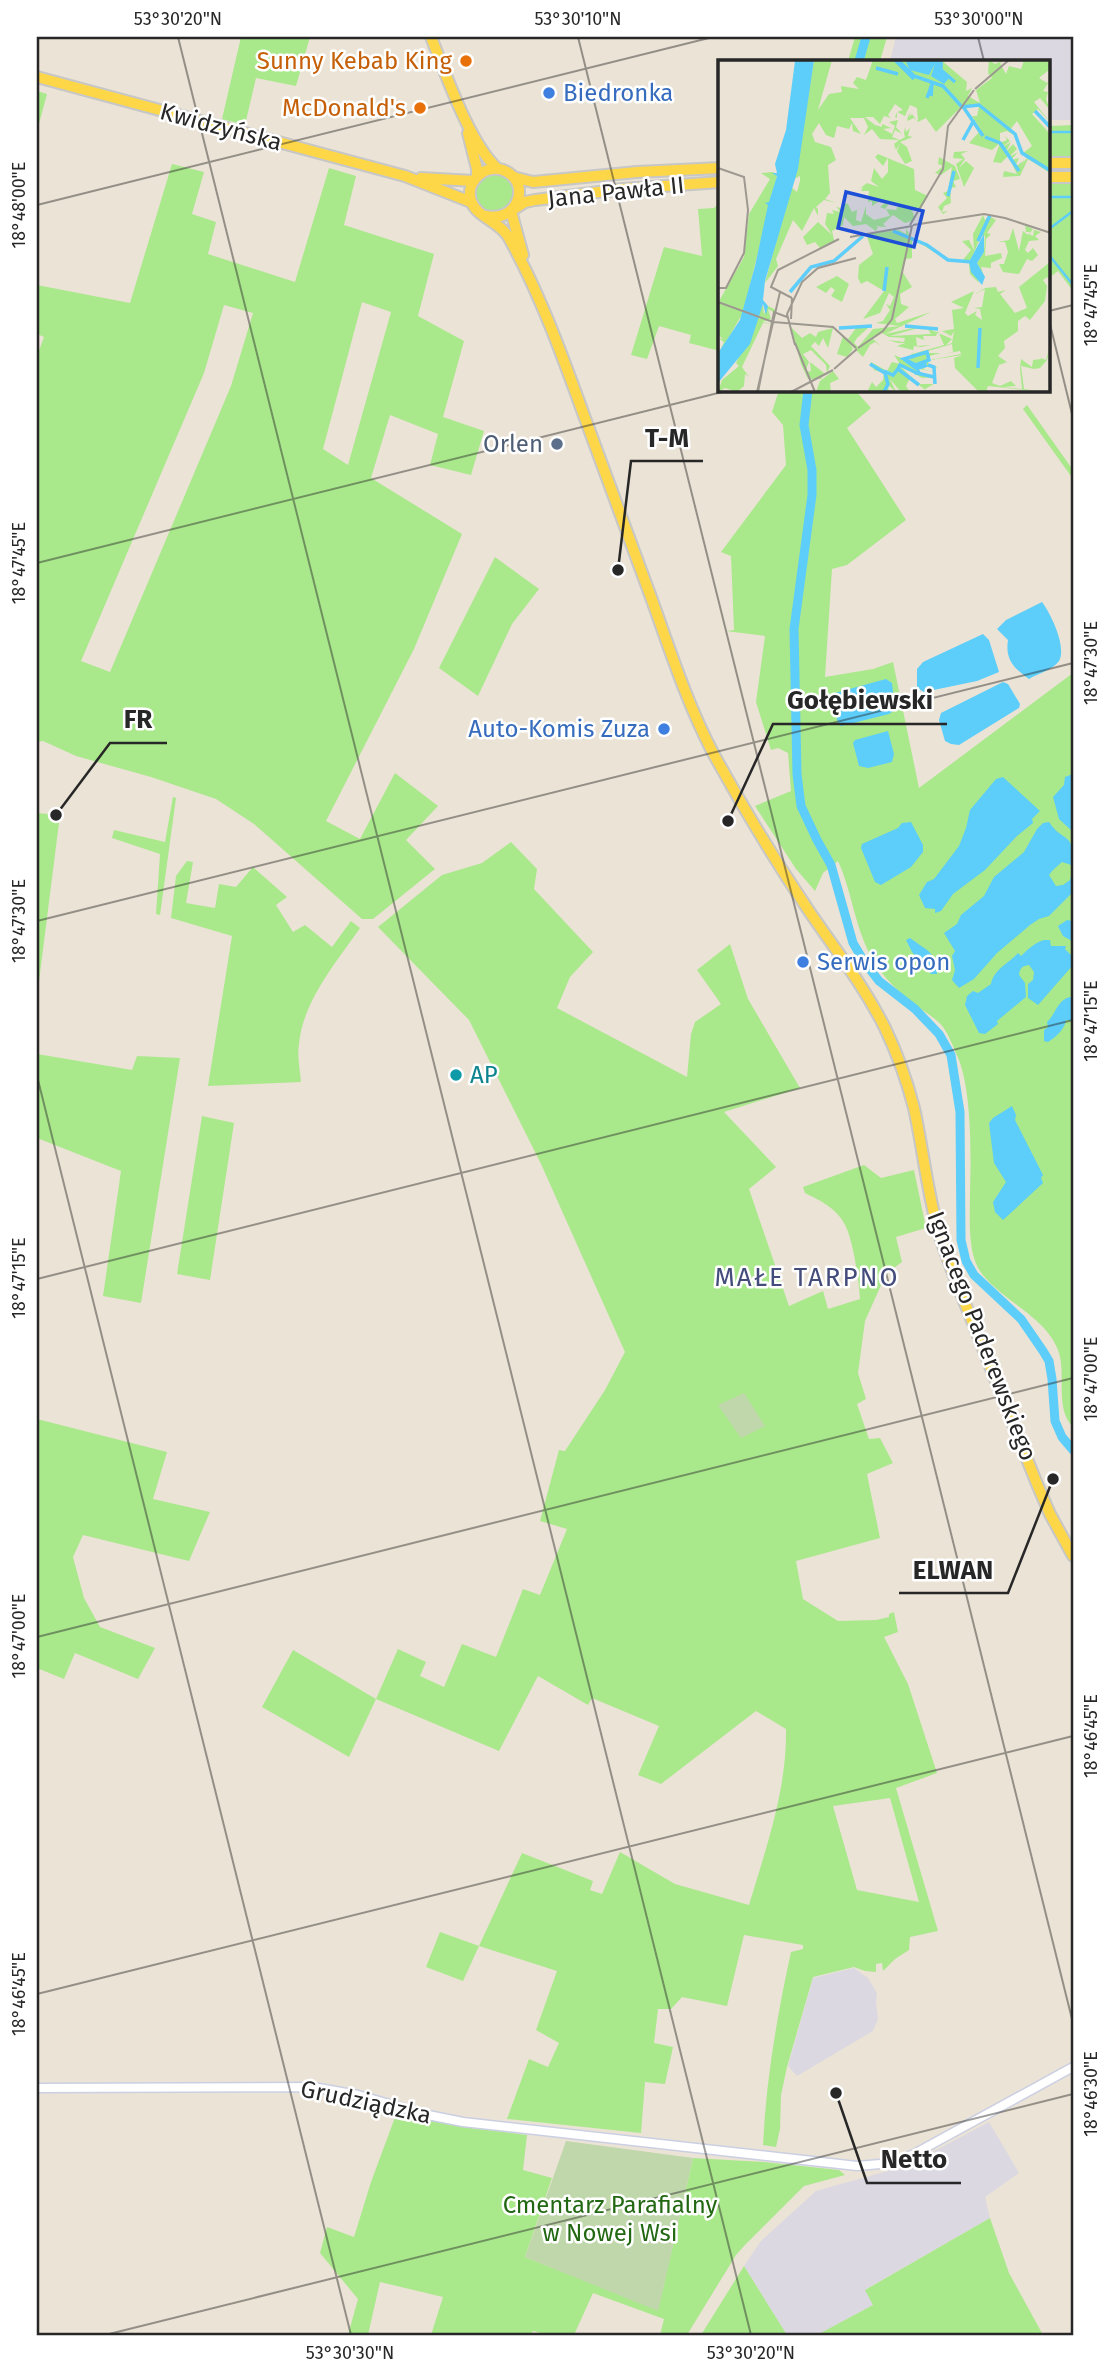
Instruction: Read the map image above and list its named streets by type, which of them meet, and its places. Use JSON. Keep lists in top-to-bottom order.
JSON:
{
  "streets": {
    "main road": ["Kwidzyńska", "Jana Pawła II", "Ignacego Paderewskiego"],
    "street": ["Grudziądzka"]
  },
  "crossings": [
    ["Jana Pawła II", "Ignacego Paderewskiego"]
  ],
  "districts": ["MAŁE TARPNO"],
  "parks": ["Cmentarz Parafialny w Nowej Wsi"],
  "places": [
    "Sunny Kebab King",
    "Biedronka",
    "McDonald's",
    "Orlen",
    "T-M",
    "Auto-Komis Zuza",
    "FR",
    "Gołębiewski",
    "Serwis opon",
    "AP",
    "ELWAN",
    "Netto"
  ],
  "coordinates": [
    "53°30'20\"N",
    "53°30'10\"N",
    "53°30'00\"N",
    "18°48'00\"E",
    "18°47'45\"E",
    "18°47'30\"E",
    "18°47'15\"E",
    "18°47'00\"E",
    "18°46'45\"E",
    "18°46'30\"E",
    "53°30'30\"N"
  ]
}
